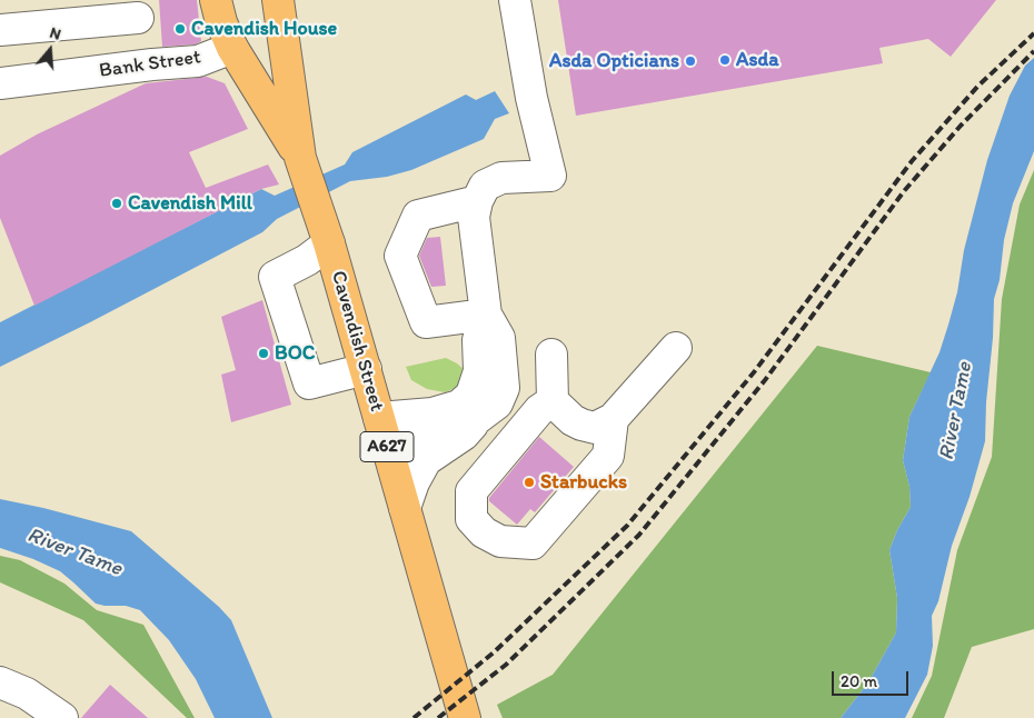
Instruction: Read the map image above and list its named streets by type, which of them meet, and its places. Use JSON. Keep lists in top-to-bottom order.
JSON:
{
  "streets": {
    "main road": ["Cavendish Street", "A627"],
    "street": ["Bank Street"]
  },
  "crossings": [
    ["Bank Street", "Cavendish Street"]
  ],
  "water": ["River Tame"],
  "places": [
    "Cavendish House",
    "Asda",
    "Asda Opticians",
    "Cavendish Mill",
    "BOC",
    "Starbucks"
  ],
  "scale_bar": "20 m",
  "north": "top"
}
